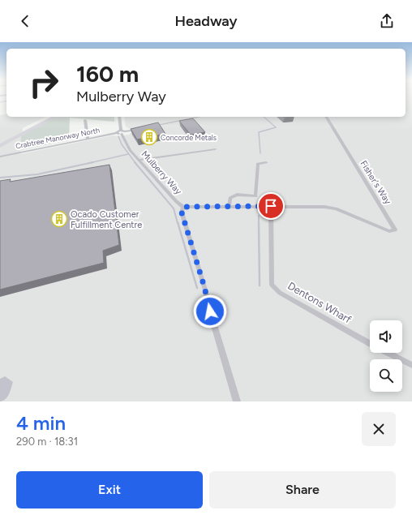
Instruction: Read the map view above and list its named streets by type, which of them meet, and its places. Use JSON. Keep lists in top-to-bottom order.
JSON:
{
  "streets": {
    "street": [
      "Crabtree Manorway North",
      "Mulberry Way",
      "Fisher's Way",
      "Dentons Wharf"
    ]
  },
  "crossings": [
    ["Crabtree Manorway North", "Mulberry Way"],
    ["Mulberry Way", "Fisher's Way"],
    ["Mulberry Way", "Dentons Wharf"]
  ],
  "places": {
    "building": ["Concorde Metals", "Ocado Customer Fulfillment Centre"]
  },
  "page": {
    "header": "Headway",
    "turn": ["160 m", "Mulberry Way"],
    "heading": ["4 min", "290 m · 18:31"],
    "buttons": ["Exit", "Share"]
  }
}
